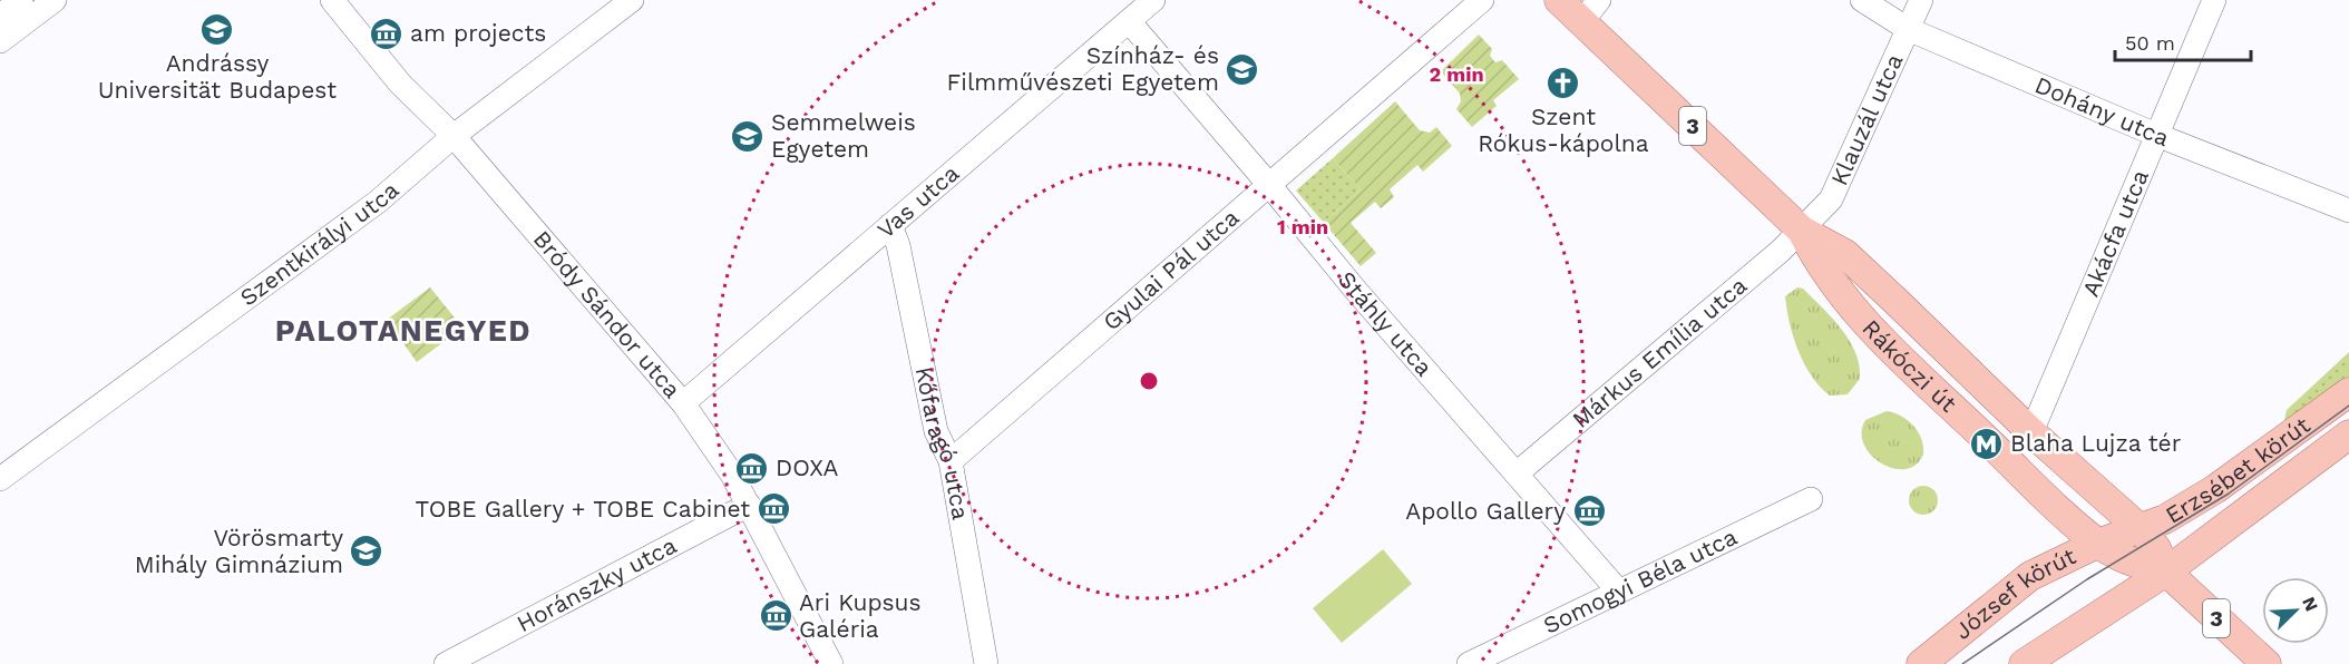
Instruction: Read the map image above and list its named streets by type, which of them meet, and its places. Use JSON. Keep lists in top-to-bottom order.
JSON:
{
  "streets": {
    "main road": [
      "3",
      "Rákóczi út",
      "Erzsébet körút",
      "József körút"
    ],
    "street": [
      "Dohány utca",
      "Klauzál utca",
      "Vas utca",
      "Akácfa utca",
      "Szentkirályi utca",
      "Gyulai Pál utca",
      "Bródy Sándor utca",
      "Stáhly utca",
      "Márkus Emília utca",
      "Kőfaragó utca",
      "Somogyi Béla utca",
      "Horánszky utca"
    ]
  },
  "crossings": [
    ["Dohány utca", "Klauzál utca"],
    ["Dohány utca", "Akácfa utca"],
    ["Klauzál utca", "Márkus Emília utca"],
    ["Klauzál utca", "Rákóczi út"],
    ["Vas utca", "Bródy Sándor utca"],
    ["Vas utca", "Stáhly utca"],
    ["Vas utca", "Kőfaragó utca"],
    ["Akácfa utca", "Rákóczi út"],
    ["Szentkirályi utca", "Bródy Sándor utca"],
    ["Gyulai Pál utca", "Stáhly utca"],
    ["Gyulai Pál utca", "Kőfaragó utca"],
    ["Bródy Sándor utca", "Horánszky utca"],
    ["Stáhly utca", "Márkus Emília utca"],
    ["Stáhly utca", "Somogyi Béla utca"],
    ["Márkus Emília utca", "Rákóczi út"],
    ["Rákóczi út", "Erzsébet körút"],
    ["Rákóczi út", "József körút"],
    ["Erzsébet körút", "József körút"]
  ],
  "districts": ["PALOTANEGYED"],
  "places": {
    "school or university": [
      "Andrássy Universität Budapest",
      "Színház- és Filmművészeti Egyetem",
      "Semmelweis Egyetem",
      "Vörösmarty Mihály Gimnázium"
    ],
    "museum": [
      "am projects",
      "DOXA",
      "TOBE Gallery + TOBE Cabinet",
      "Apollo Gallery",
      "Ari Kupsus Galéria"
    ],
    "church": ["Szent Rókus-kápolna"],
    "metro station": ["Blaha Lujza tér"]
  },
  "scale_bar": "50 m",
  "north": "top right",
  "rings": ["2 min", "1 min"]
}
